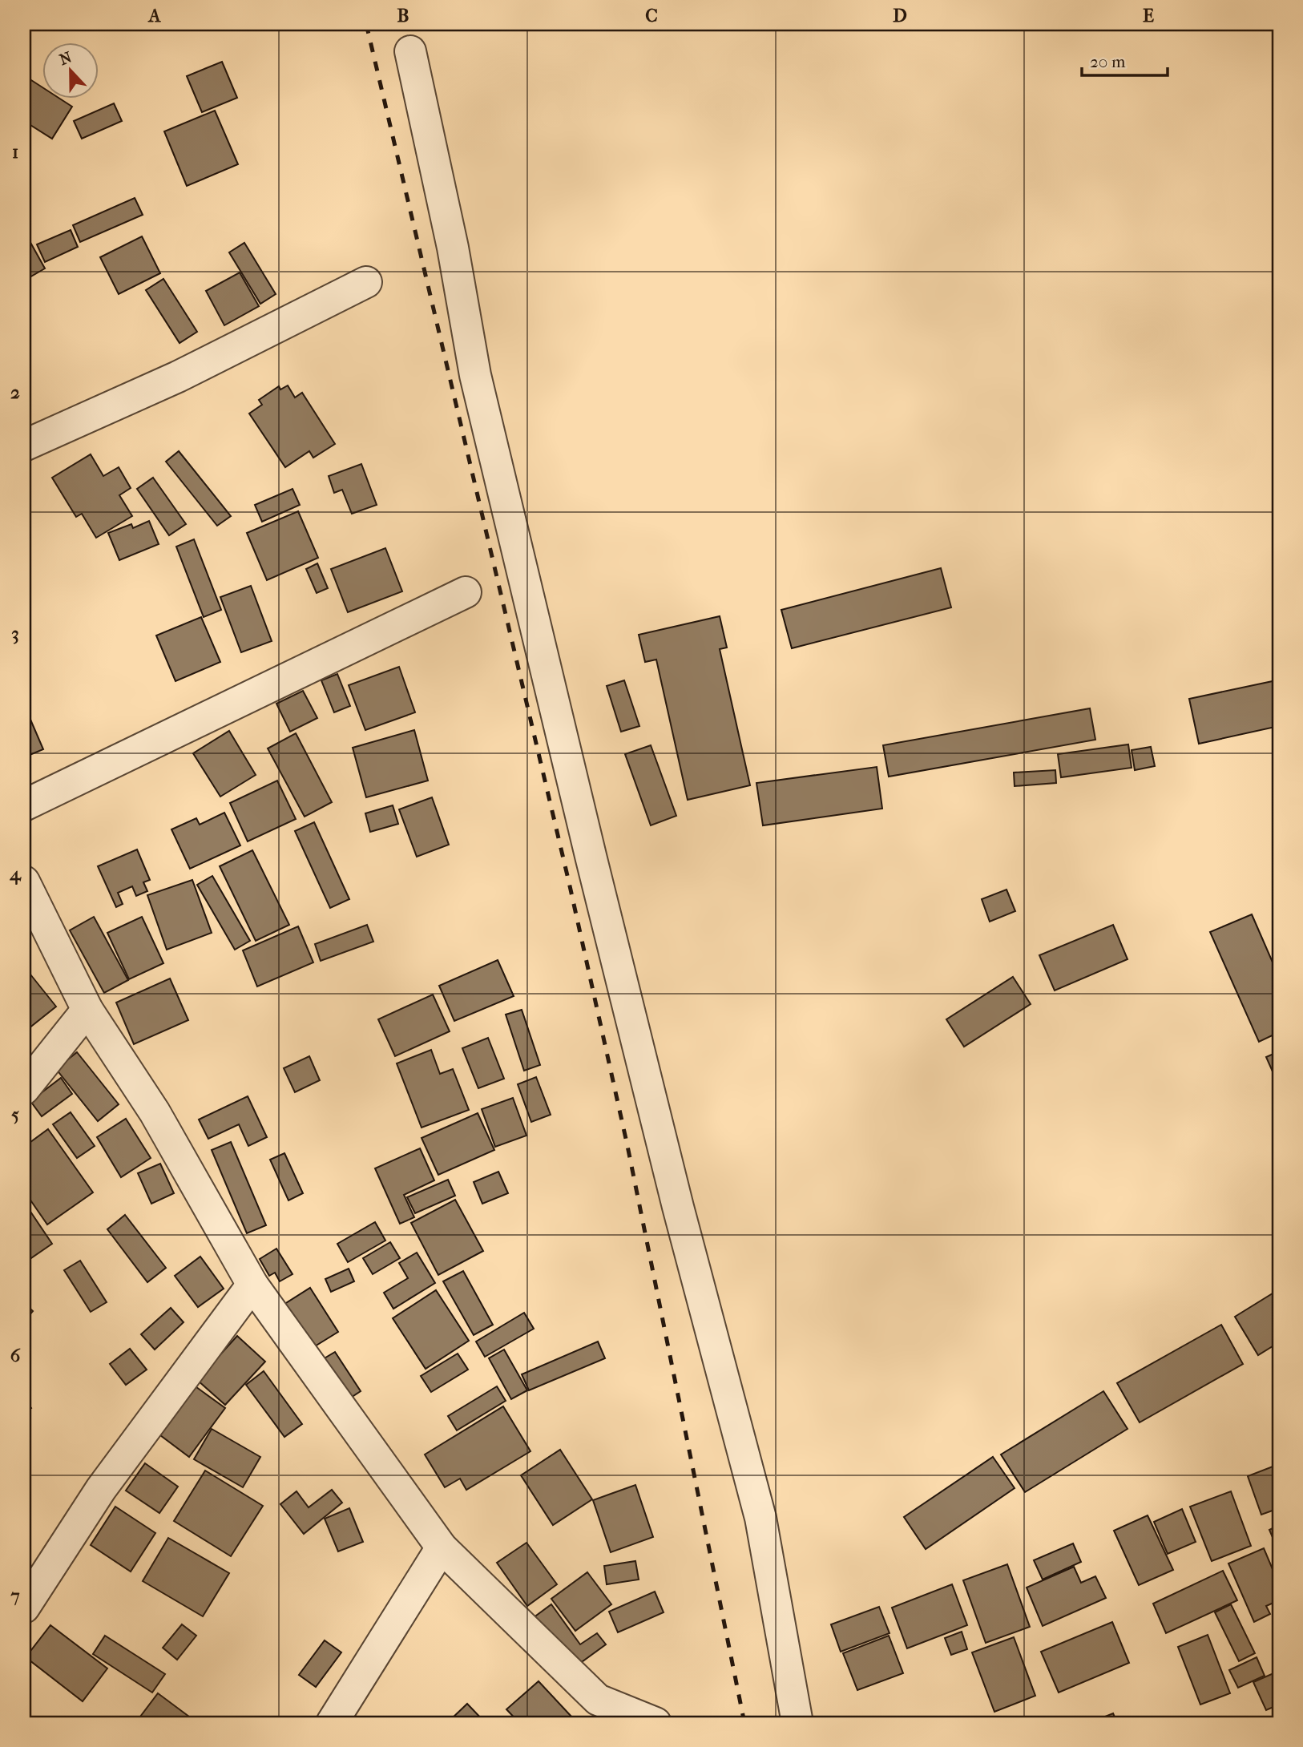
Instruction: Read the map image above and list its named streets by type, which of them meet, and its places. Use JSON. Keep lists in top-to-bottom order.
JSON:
{
  "scale_bar": "20 m",
  "north": "top",
  "grid": {
    "columns": [
      "A",
      "B",
      "C",
      "D",
      "E"
    ],
    "rows": [
      "1",
      "2",
      "3",
      "4",
      "5",
      "6",
      "7"
    ]
  }
}
